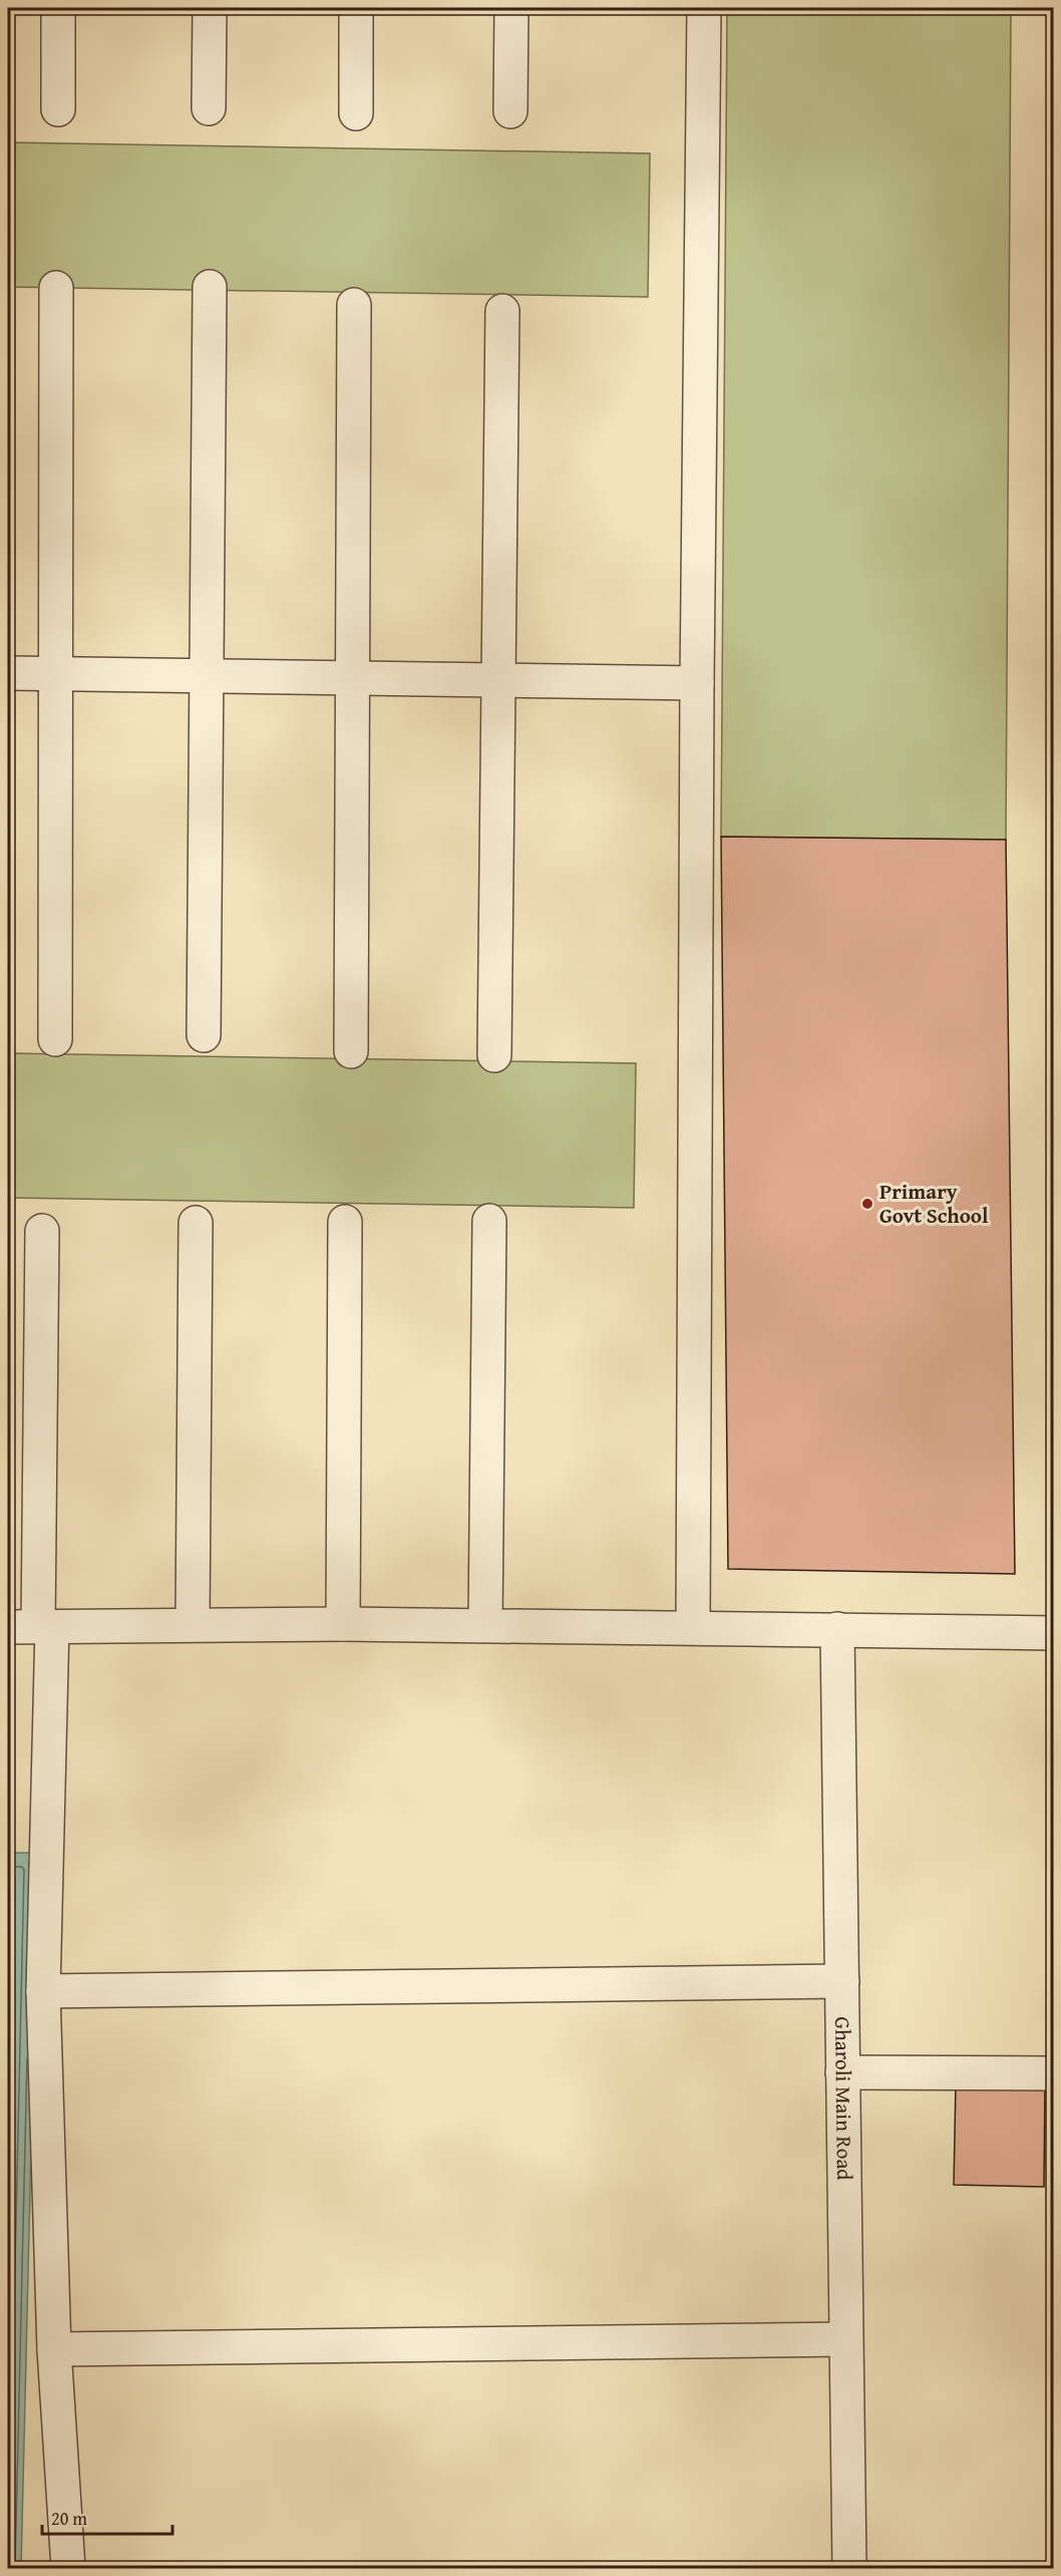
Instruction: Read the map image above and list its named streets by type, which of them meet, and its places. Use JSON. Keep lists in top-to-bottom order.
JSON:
{
  "streets": {
    "street": ["Gharoli Main Road"]
  },
  "places": ["Primary Govt School"],
  "scale_bar": "20 m"
}
